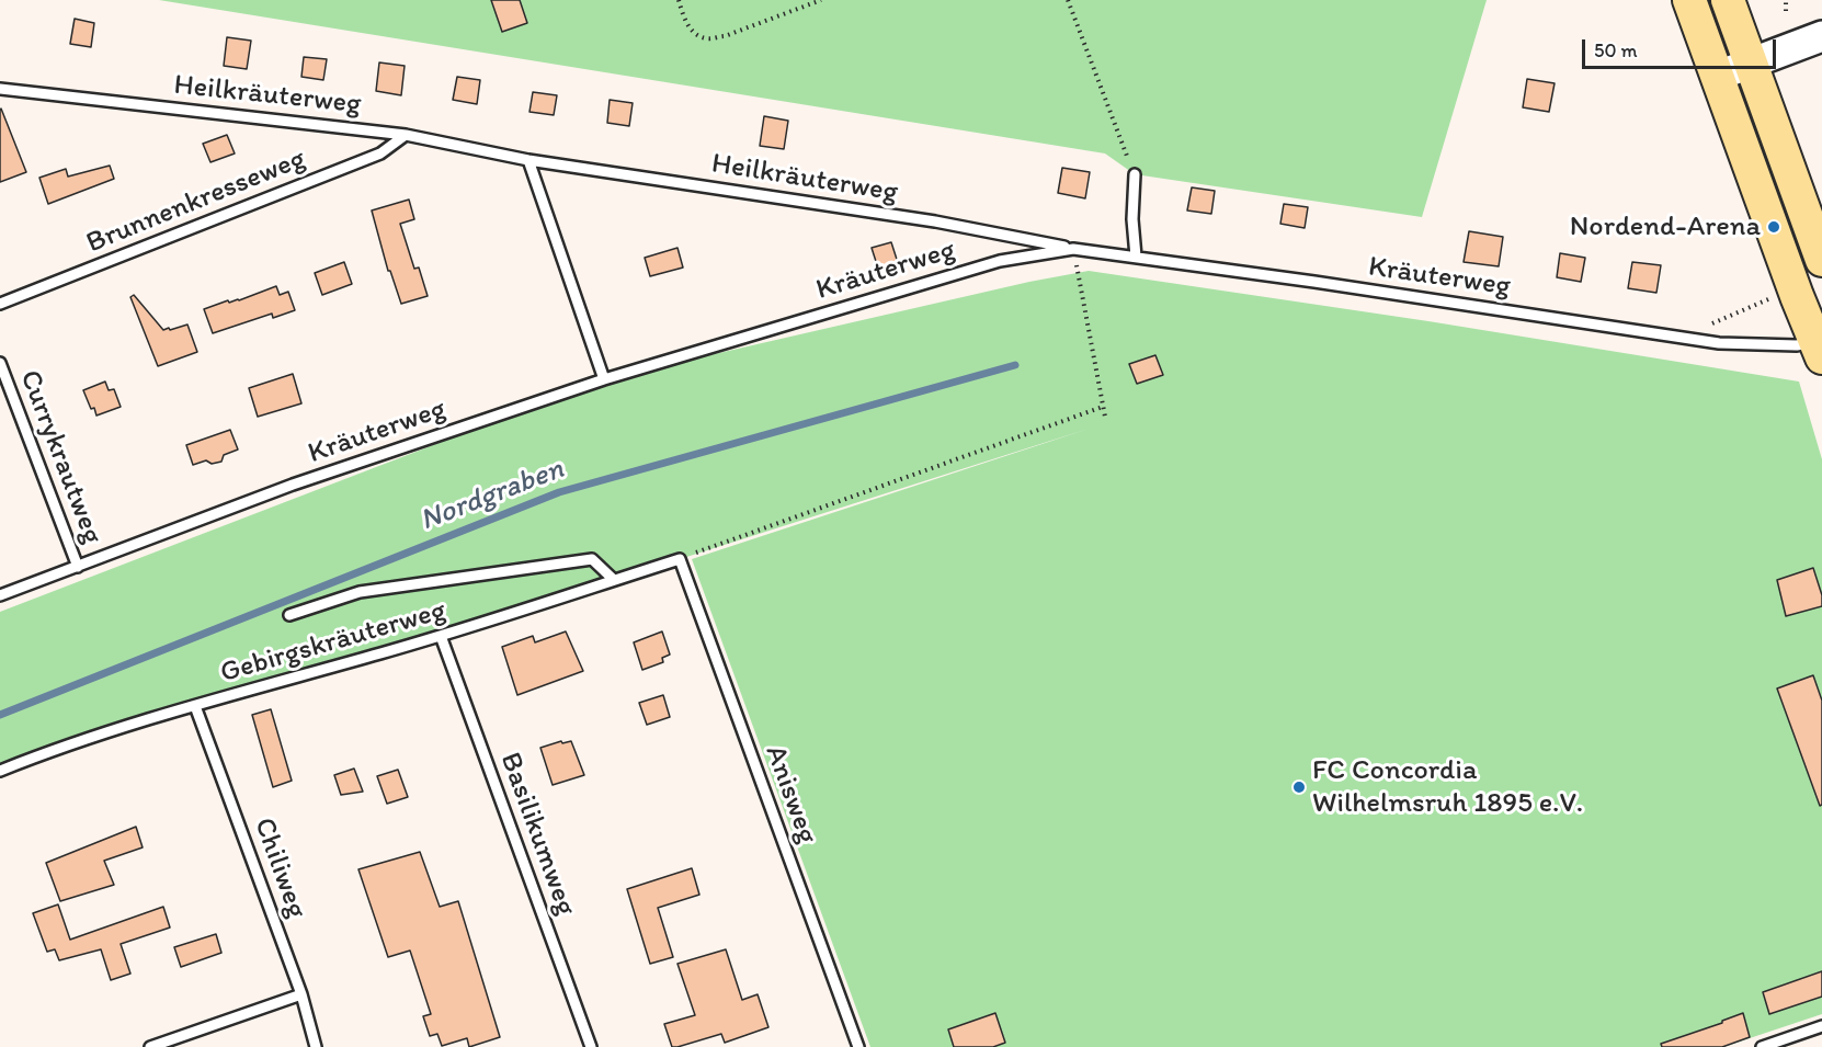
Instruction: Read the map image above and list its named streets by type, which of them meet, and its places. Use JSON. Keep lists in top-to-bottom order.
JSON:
{
  "streets": {
    "lane": [
      "Heilkräuterweg",
      "Brunnenkresseweg",
      "Kräuterweg",
      "Currykrautweg",
      "Gebirgskräuterweg",
      "Anisweg",
      "Basilikumweg",
      "Chiliweg"
    ]
  },
  "crossings": [
    ["Heilkräuterweg", "Brunnenkresseweg"],
    ["Heilkräuterweg", "Kräuterweg"],
    ["Kräuterweg", "Currykrautweg"],
    ["Gebirgskräuterweg", "Anisweg"],
    ["Gebirgskräuterweg", "Basilikumweg"],
    ["Gebirgskräuterweg", "Chiliweg"]
  ],
  "water": ["Nordgraben"],
  "places": ["Nordend-Arena", "FC Concordia Wilhelmsruh 1895 e.V."],
  "scale_bar": "50 m"
}
